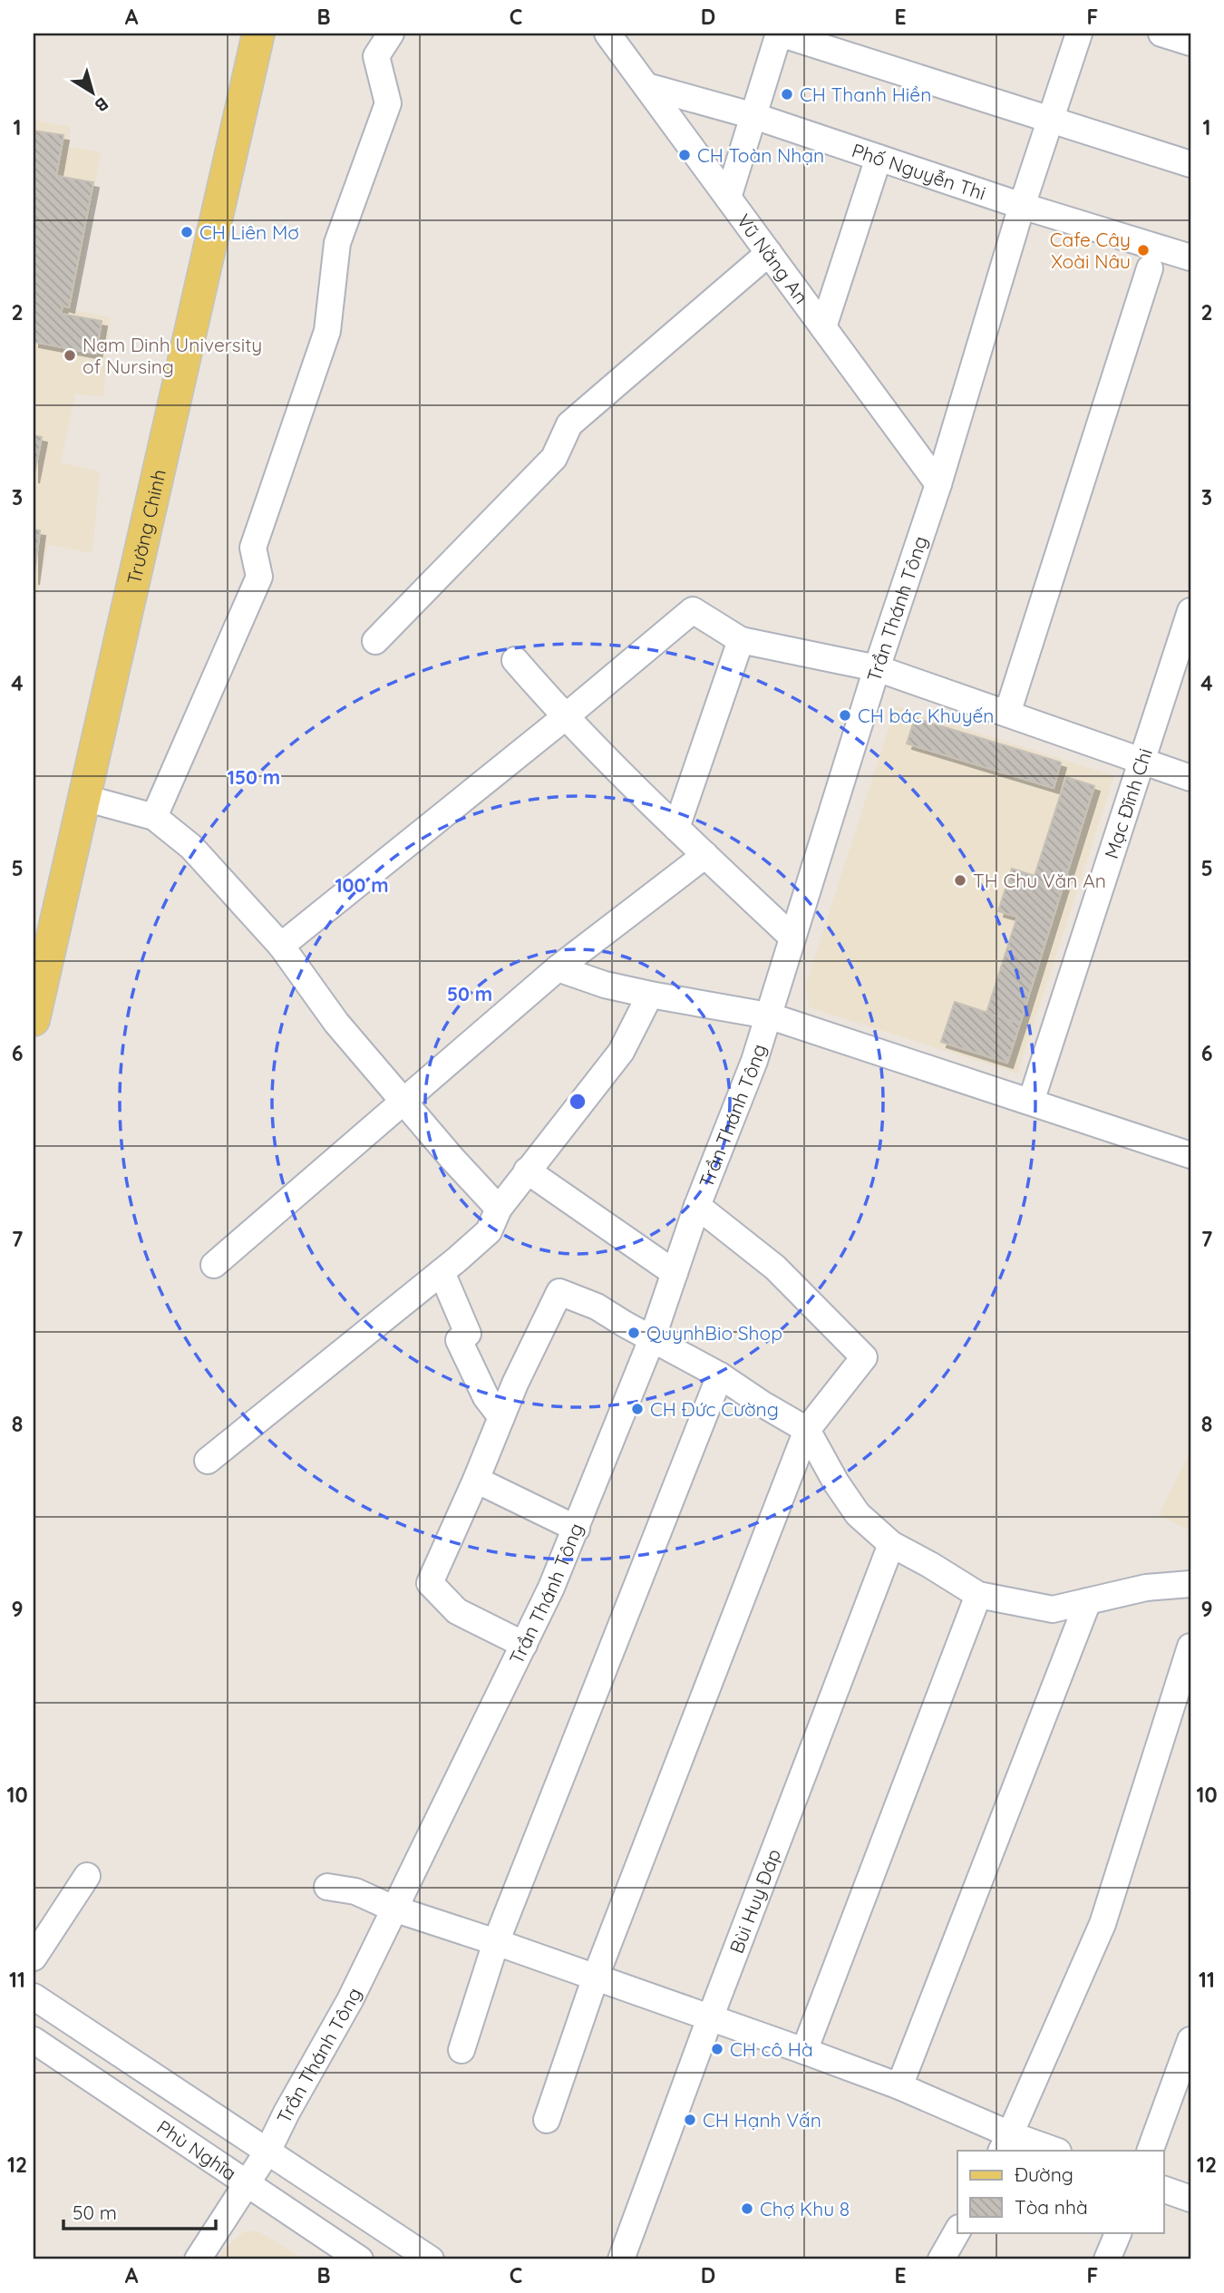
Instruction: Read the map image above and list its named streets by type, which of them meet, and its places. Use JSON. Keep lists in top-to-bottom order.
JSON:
{
  "streets": {
    "main road": ["Trường Chinh"],
    "street": [
      "Phố Nguyễn Thi",
      "Vũ Năng An",
      "Trần Thánh Tông",
      "Mạc Đĩnh Chi",
      "Bùi Huy Đáp",
      "Phù Nghĩa"
    ]
  },
  "crossings": [
    ["Phố Nguyễn Thi", "Vũ Năng An"],
    ["Phố Nguyễn Thi", "Trần Thánh Tông"],
    ["Vũ Năng An", "Trần Thánh Tông"],
    ["Trần Thánh Tông", "Phù Nghĩa"]
  ],
  "places": [
    "CH Thanh Hiền",
    "CH Toàn Nhạn",
    "CH Liên Mơ",
    "Cafe Cây Xoài Nâu",
    "Nam Dinh University of Nursing",
    "CH bác Khuyến",
    "TH Chu Văn An",
    "QuynhBio Shop",
    "CH Đức Cường",
    "CH cô Hà",
    "CH Hạnh Vấn",
    "Chợ Khu 8"
  ],
  "legend": ["Đường", "Tòa nhà"],
  "scale_bar": "50 m",
  "north": "bottom right",
  "grid": {
    "columns": [
      "A",
      "B",
      "C",
      "D",
      "E",
      "F"
    ],
    "rows": [
      "1",
      "2",
      "3",
      "4",
      "5",
      "6",
      "7",
      "8",
      "9",
      "10",
      "11",
      "12"
    ]
  },
  "rings": ["150 m", "100 m", "50 m"]
}
